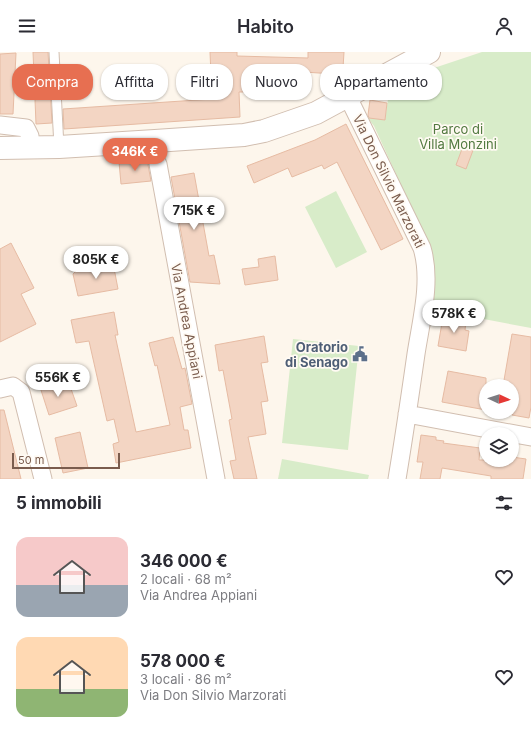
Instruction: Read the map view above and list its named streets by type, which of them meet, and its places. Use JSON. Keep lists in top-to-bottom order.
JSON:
{
  "streets": {
    "street": ["Via Don Silvio Marzorati", "Via Andrea Appiani"]
  },
  "parks": ["Parco di Villa Monzini"],
  "places": {
    "public building": ["Oratorio di Senago"]
  },
  "scale_bar": "50 m",
  "north": "right",
  "page": {
    "header": "Habito",
    "chip": [
      "Compra",
      "Affitta",
      "Filtri",
      "Nuovo",
      "Appartamento"
    ],
    "price": [
      "346K €",
      "715K €",
      "805K €",
      "578K €",
      "556K €"
    ],
    "scale": "50 m",
    "heading": "5 immobili",
    "list": [
      {
        "name": "346 000 €",
        "note": "2 locali · 68 m² · Via Andrea Appiani"
      },
      {
        "name": "578 000 €",
        "note": "3 locali · 86 m² · Via Don Silvio Marzorati"
      }
    ]
  }
}
